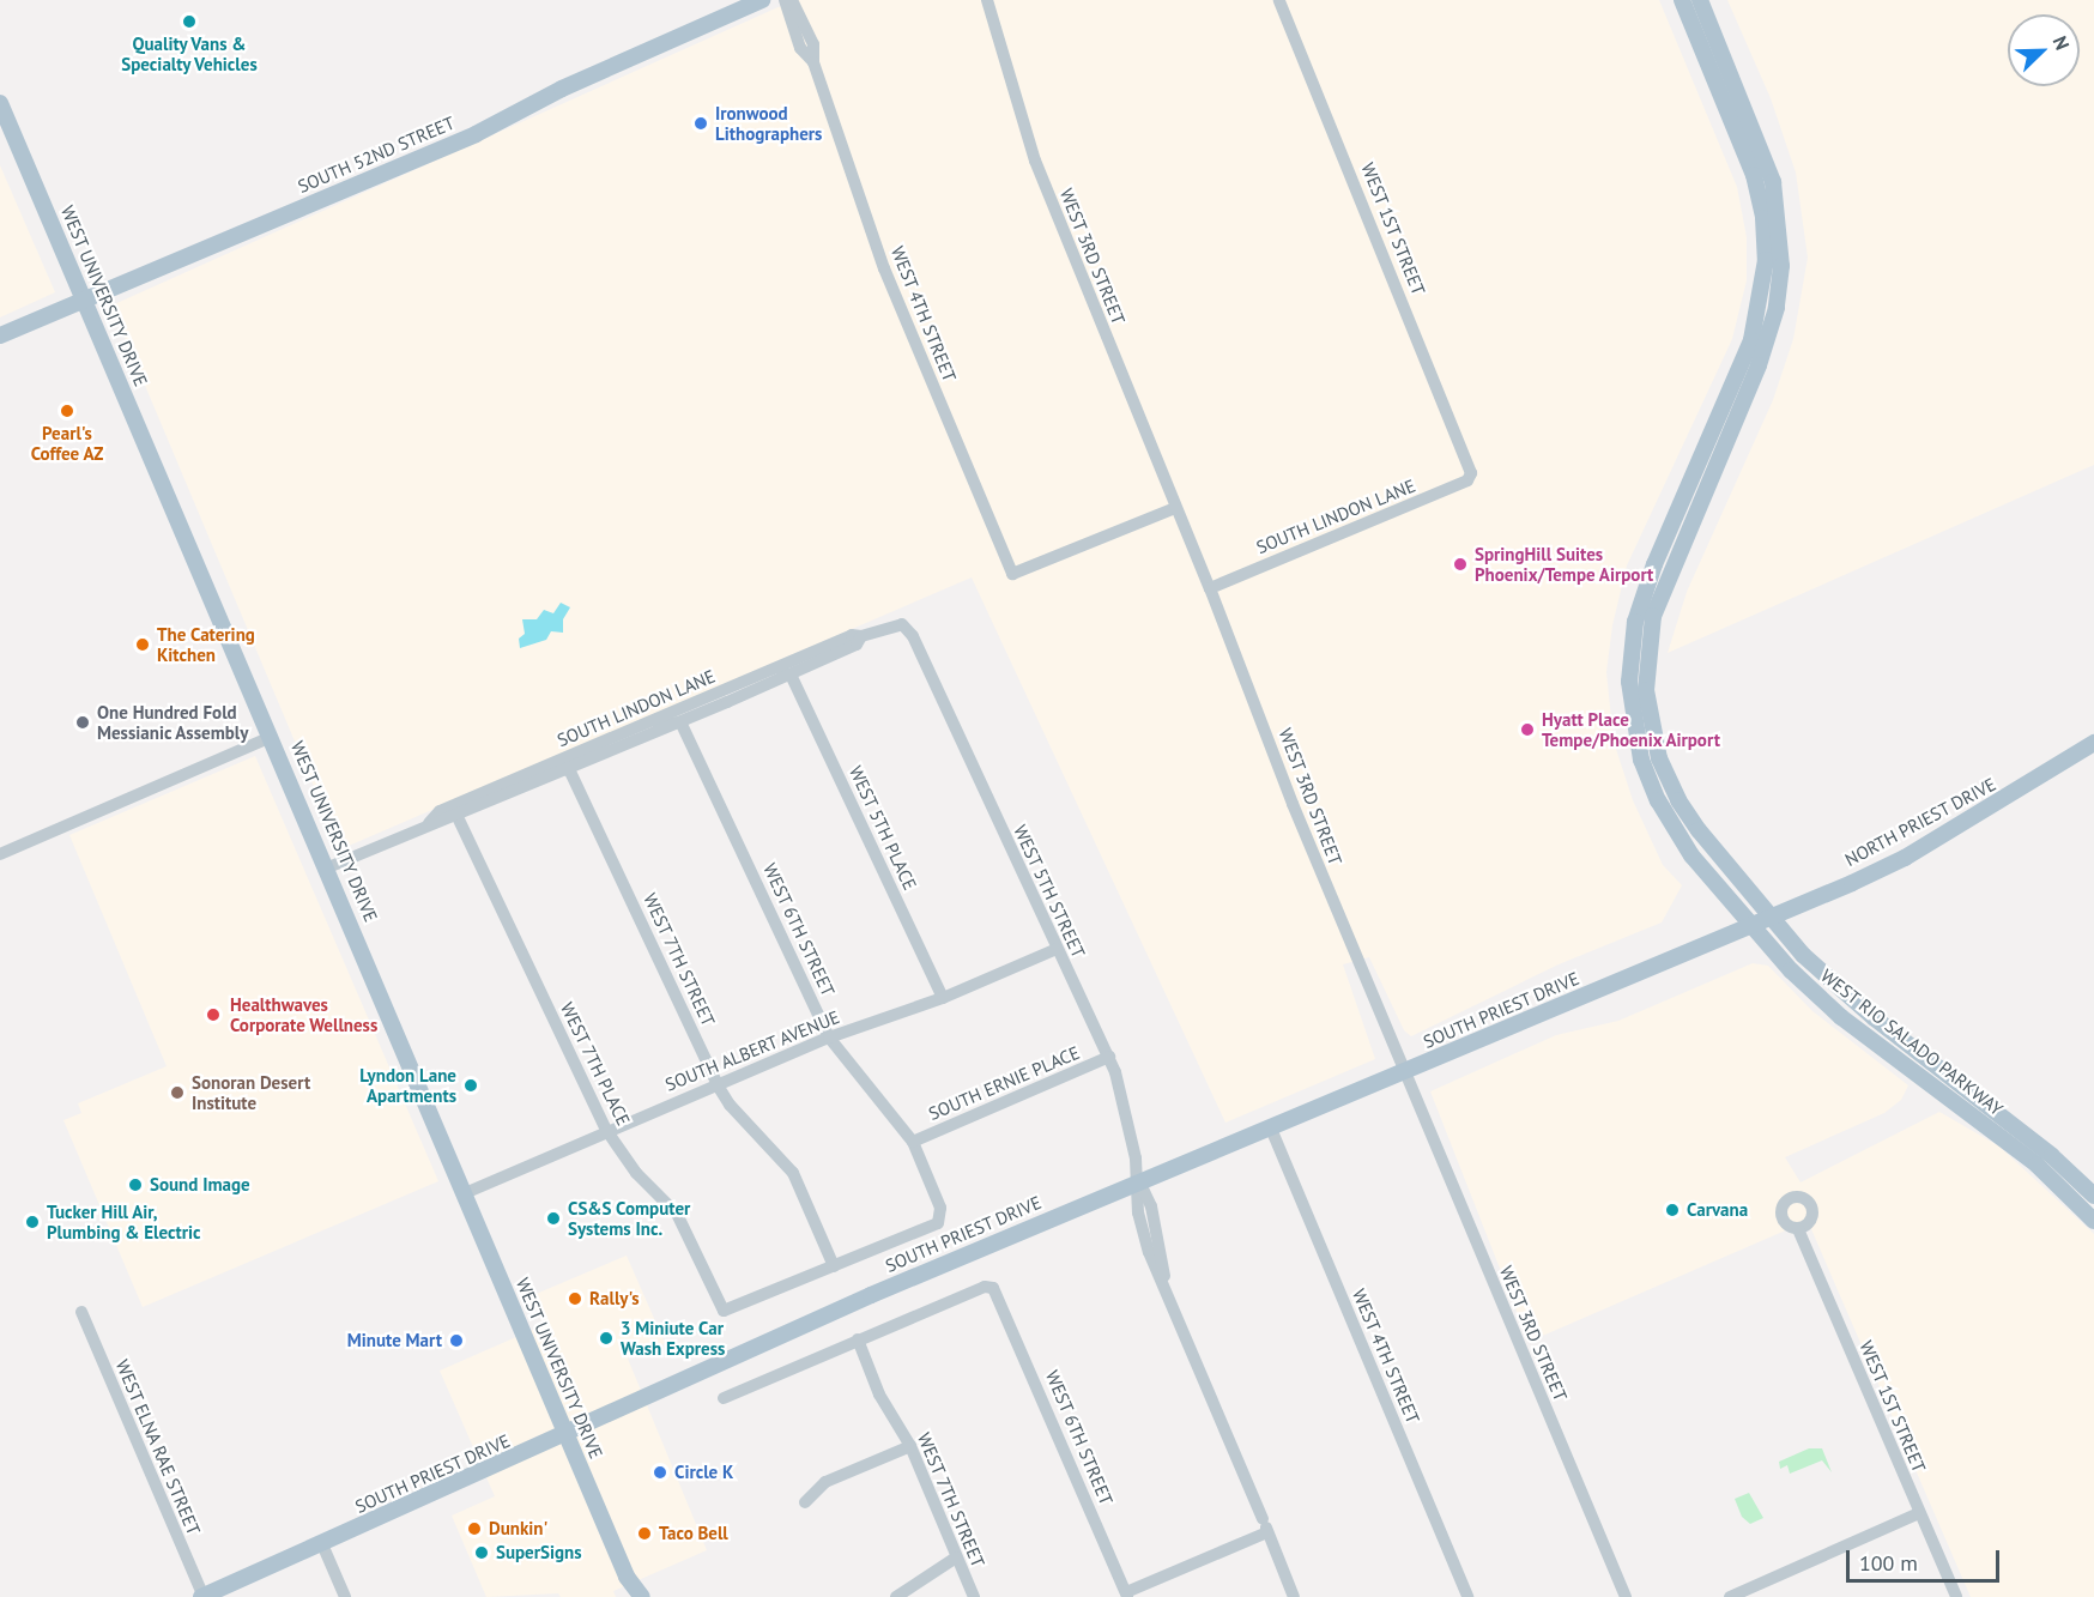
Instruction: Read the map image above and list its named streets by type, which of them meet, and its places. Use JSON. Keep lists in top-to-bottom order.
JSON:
{
  "streets": {
    "main road": [
      "SOUTH 52ND STREET",
      "WEST UNIVERSITY DRIVE",
      "NORTH PRIEST DRIVE",
      "SOUTH PRIEST DRIVE",
      "WEST RIO SALADO PARKWAY"
    ],
    "street": [
      "WEST 1ST STREET",
      "WEST 3RD STREET",
      "WEST 4TH STREET",
      "SOUTH LINDON LANE",
      "WEST 5TH PLACE",
      "WEST 5TH STREET",
      "WEST 6TH STREET",
      "WEST 7TH STREET",
      "SOUTH ALBERT AVENUE",
      "WEST 7TH PLACE",
      "SOUTH ERNIE PLACE",
      "WEST ELNA RAE STREET"
    ]
  },
  "crossings": [
    ["SOUTH 52ND STREET", "WEST UNIVERSITY DRIVE"],
    ["WEST 1ST STREET", "SOUTH LINDON LANE"],
    ["WEST 3RD STREET", "WEST 4TH STREET"],
    ["WEST 3RD STREET", "SOUTH LINDON LANE"],
    ["WEST 3RD STREET", "SOUTH PRIEST DRIVE"],
    ["WEST UNIVERSITY DRIVE", "SOUTH LINDON LANE"],
    ["WEST UNIVERSITY DRIVE", "SOUTH PRIEST DRIVE"],
    ["WEST UNIVERSITY DRIVE", "SOUTH ALBERT AVENUE"],
    ["WEST 4TH STREET", "SOUTH PRIEST DRIVE"],
    ["SOUTH LINDON LANE", "WEST 5TH PLACE"],
    ["SOUTH LINDON LANE", "WEST 5TH STREET"],
    ["SOUTH LINDON LANE", "WEST 6TH STREET"],
    ["SOUTH LINDON LANE", "WEST 7TH STREET"],
    ["SOUTH LINDON LANE", "WEST 7TH PLACE"],
    ["NORTH PRIEST DRIVE", "SOUTH PRIEST DRIVE"],
    ["NORTH PRIEST DRIVE", "WEST RIO SALADO PARKWAY"],
    ["WEST 5TH PLACE", "SOUTH ALBERT AVENUE"],
    ["WEST 5TH STREET", "SOUTH PRIEST DRIVE"],
    ["WEST 5TH STREET", "SOUTH ALBERT AVENUE"],
    ["WEST 5TH STREET", "SOUTH ERNIE PLACE"],
    ["WEST 6TH STREET", "WEST 7TH STREET"],
    ["WEST 6TH STREET", "SOUTH PRIEST DRIVE"],
    ["WEST 6TH STREET", "SOUTH ALBERT AVENUE"],
    ["WEST 6TH STREET", "SOUTH ERNIE PLACE"],
    ["WEST 7TH STREET", "SOUTH PRIEST DRIVE"],
    ["WEST 7TH STREET", "SOUTH ALBERT AVENUE"],
    ["SOUTH PRIEST DRIVE", "WEST RIO SALADO PARKWAY"],
    ["SOUTH PRIEST DRIVE", "WEST 7TH PLACE"],
    ["SOUTH PRIEST DRIVE", "WEST ELNA RAE STREET"],
    ["SOUTH ALBERT AVENUE", "WEST 7TH PLACE"]
  ],
  "places": [
    "Quality Vans & Specialty Vehicles",
    "Ironwood Lithographers",
    "Pearl's Coffee AZ",
    "SpringHill Suites Phoenix/Tempe Airport",
    "The Catering Kitchen",
    "One Hundred Fold Messianic Assembly",
    "Hyatt Place Tempe/Phoenix Airport",
    "Healthwaves Corporate Wellness",
    "Lyndon Lane Apartments",
    "Sonoran Desert Institute",
    "Sound Image",
    "Carvana",
    "CS&S Computer Systems Inc.",
    "Tucker Hill Air, Plumbing & Electric",
    "Rally's",
    "3 Miniute Car Wash Express",
    "Minute Mart",
    "Circle K",
    "Dunkin'",
    "Taco Bell",
    "SuperSigns"
  ],
  "scale_bar": "100 m",
  "north": "top right"
}
